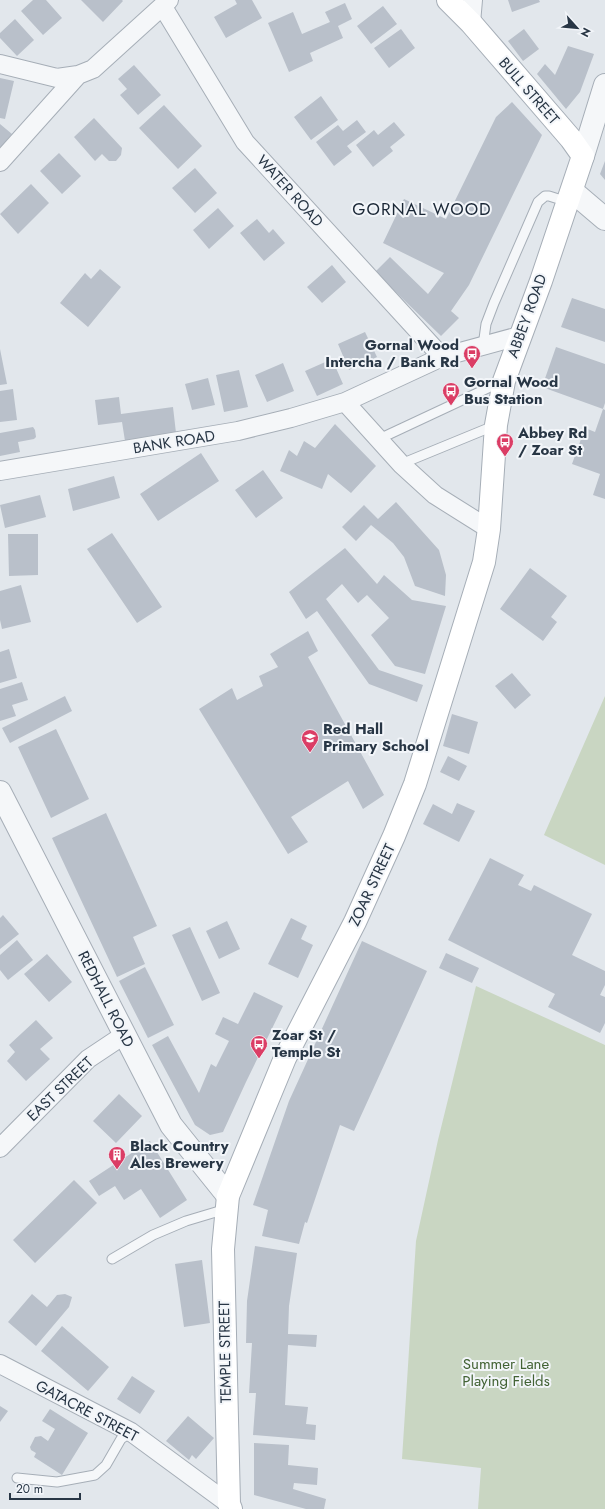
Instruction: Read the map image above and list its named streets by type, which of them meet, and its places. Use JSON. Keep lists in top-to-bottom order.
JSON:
{
  "streets": {
    "main road": [
      "BULL STREET",
      "ABBEY ROAD",
      "ZOAR STREET",
      "TEMPLE STREET"
    ],
    "street": [
      "WATER ROAD",
      "BANK ROAD",
      "REDHALL ROAD",
      "EAST STREET",
      "GATACRE STREET"
    ]
  },
  "crossings": [
    ["WATER ROAD", "BANK ROAD"],
    ["ABBEY ROAD", "BANK ROAD"],
    ["ABBEY ROAD", "ZOAR STREET"],
    ["ZOAR STREET", "REDHALL ROAD"],
    ["ZOAR STREET", "TEMPLE STREET"],
    ["REDHALL ROAD", "EAST STREET"],
    ["REDHALL ROAD", "TEMPLE STREET"],
    ["TEMPLE STREET", "GATACRE STREET"]
  ],
  "districts": ["GORNAL WOOD"],
  "parks": ["Summer Lane Playing Fields"],
  "places": {
    "bus stop": [
      "Gornal Wood Intercha / Bank Rd",
      "Gornal Wood Bus Station",
      "Abbey Rd / Zoar St",
      "Zoar St / Temple St"
    ],
    "school or university": ["Red Hall Primary School"],
    "building": ["Black Country Ales Brewery"]
  },
  "scale_bar": "20 m",
  "north": "bottom right"
}
